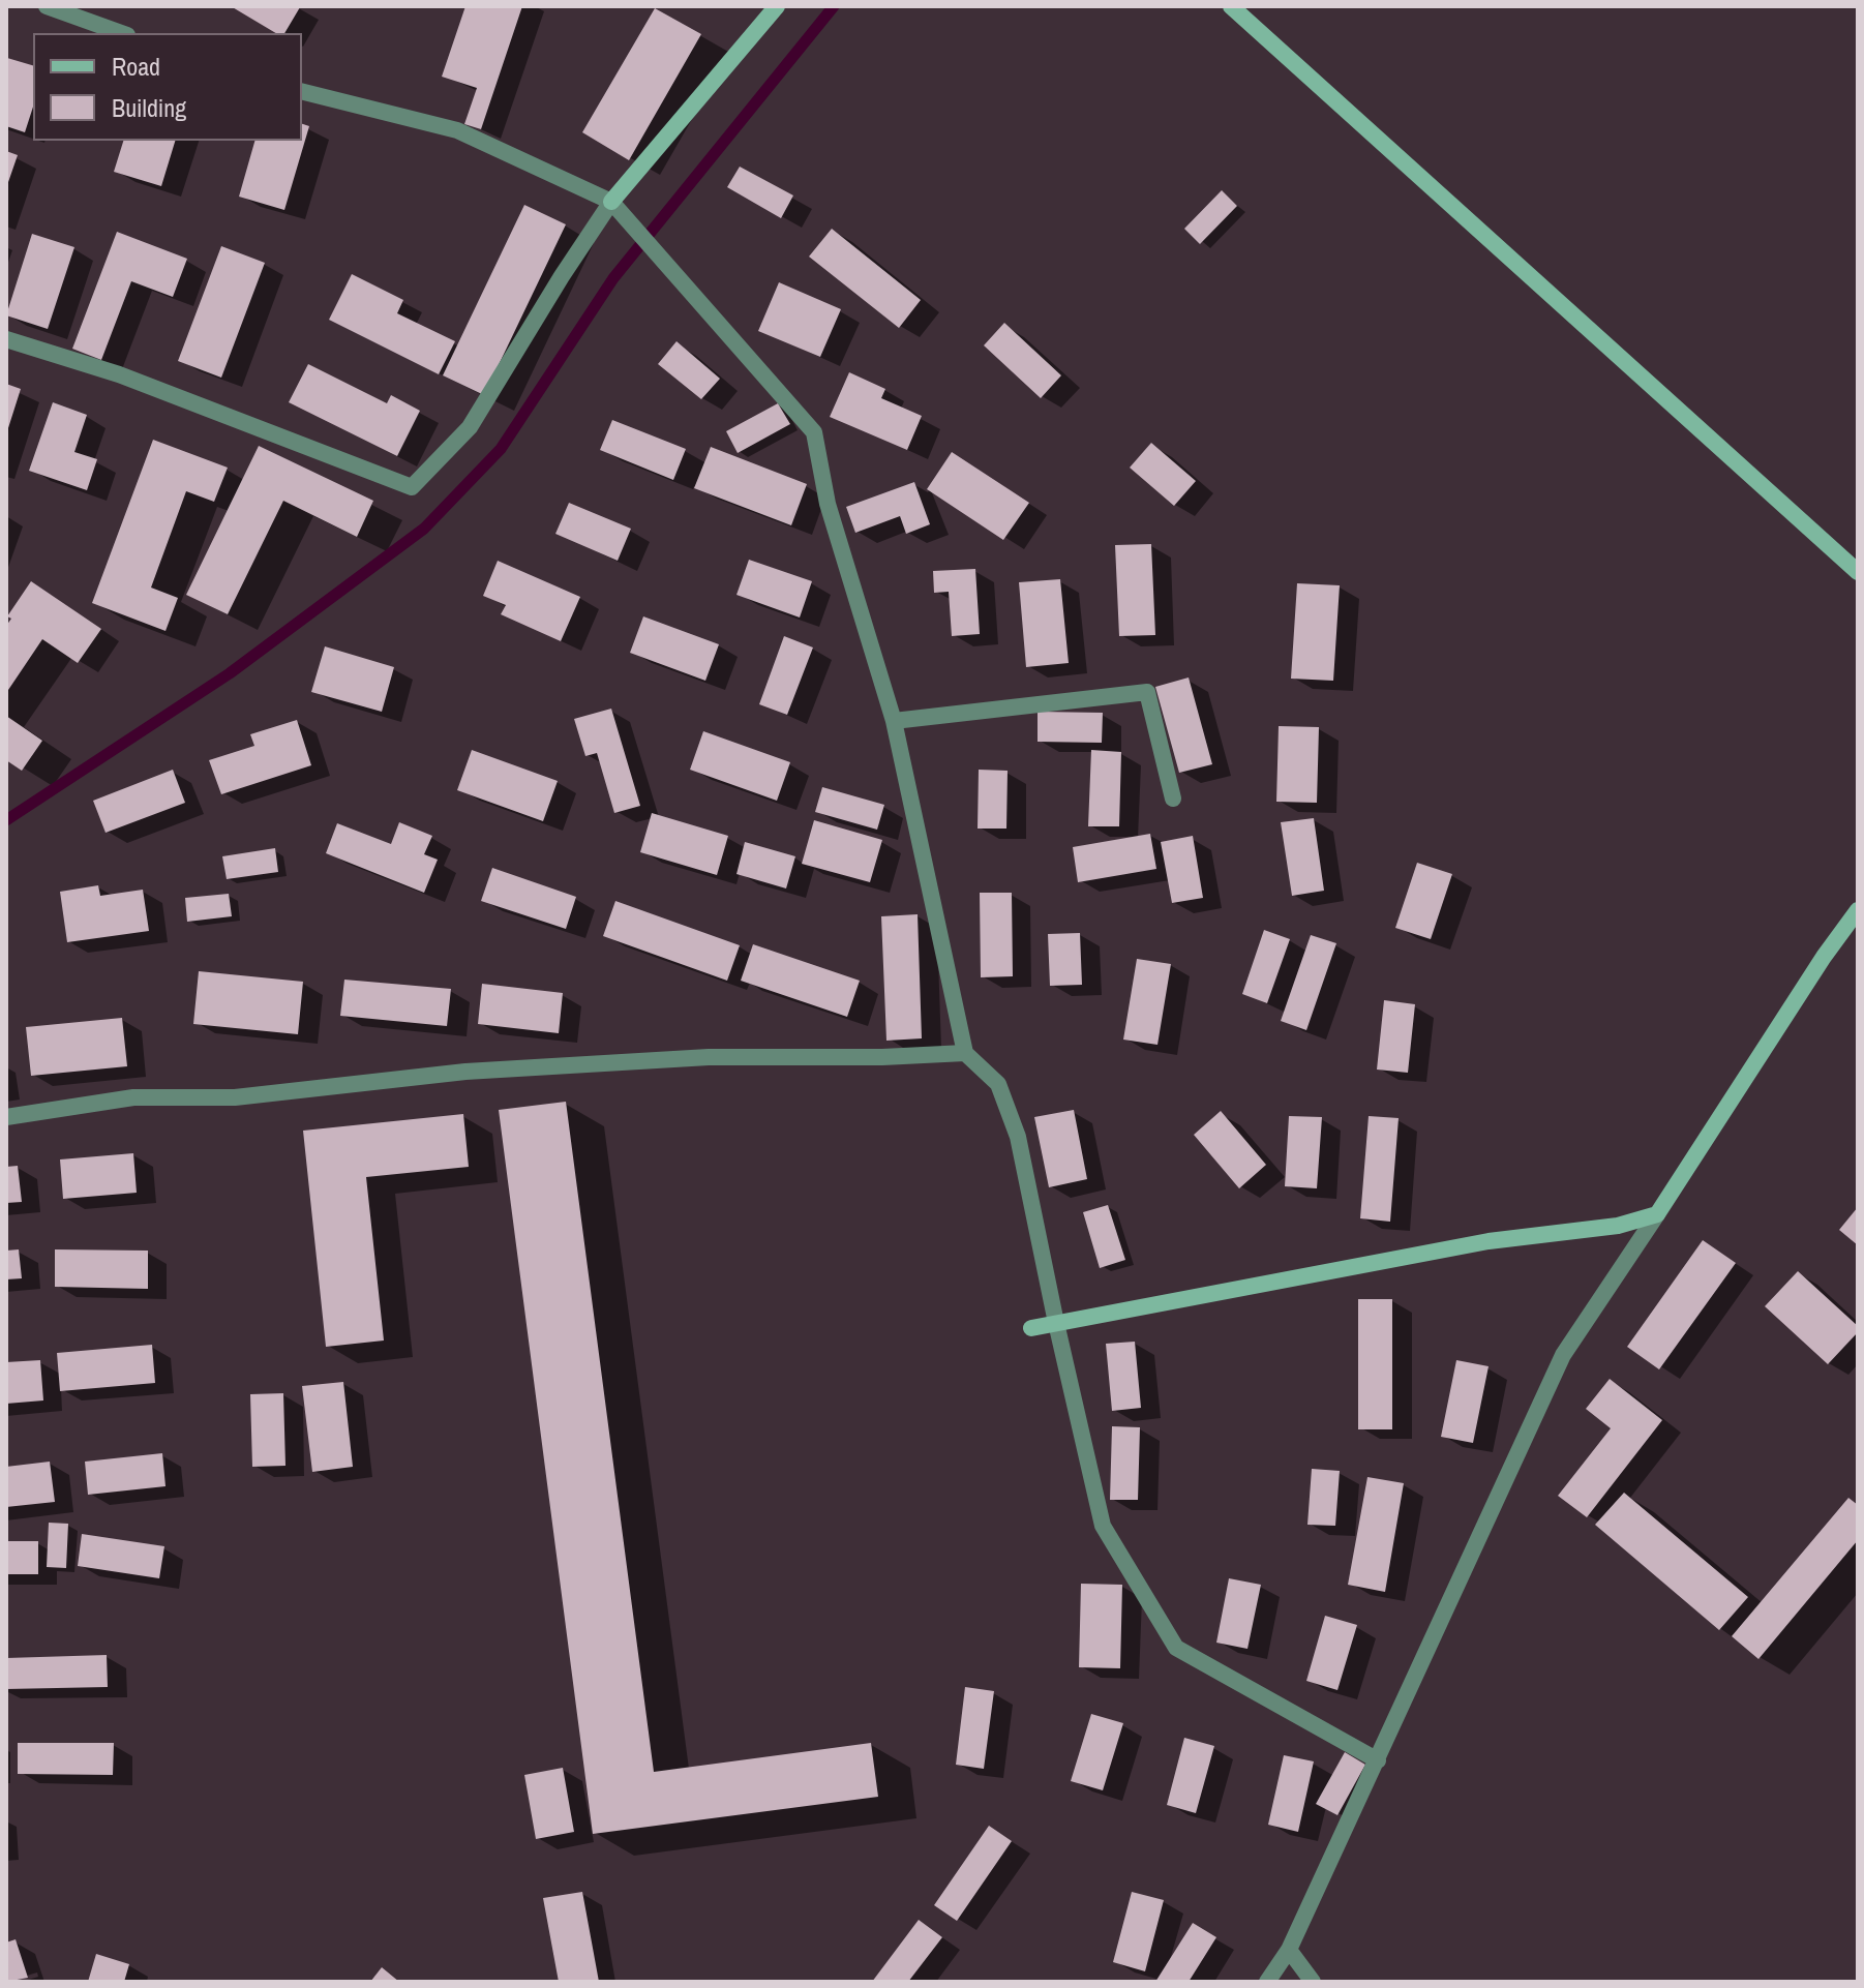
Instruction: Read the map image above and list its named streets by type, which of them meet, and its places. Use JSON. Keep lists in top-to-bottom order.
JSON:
{
  "legend": ["Road", "Building"]
}
